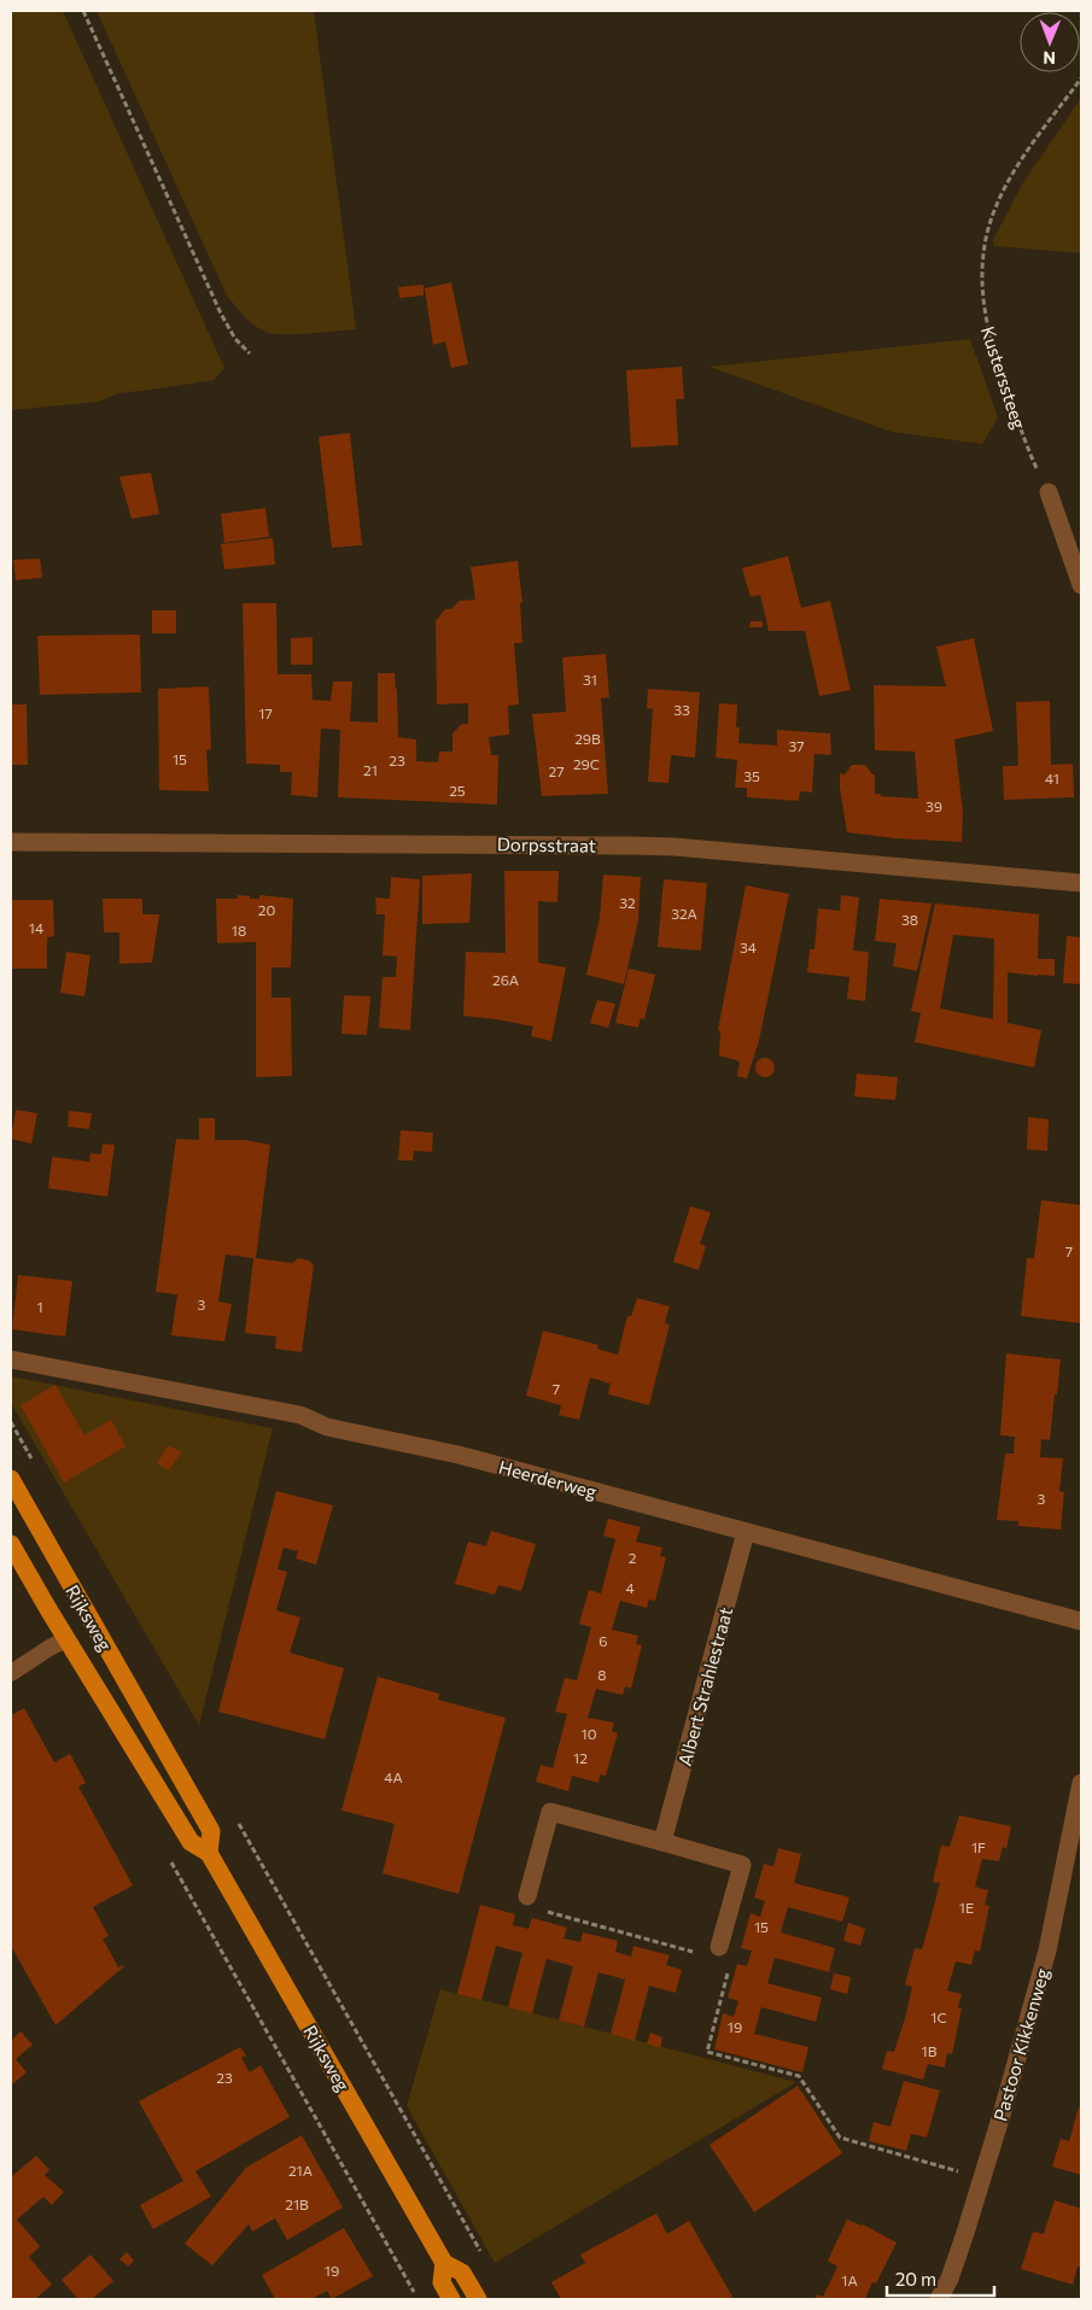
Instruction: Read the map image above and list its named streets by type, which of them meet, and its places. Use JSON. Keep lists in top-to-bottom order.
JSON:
{
  "streets": {
    "main road": ["Rijksweg"],
    "street": [
      "Dorpsstraat",
      "Heerderweg",
      "Albert Strahlestraat",
      "Pastoor Kikkenweg"
    ],
    "path": ["Kusterssteeg"]
  },
  "crossings": [
    ["Heerderweg", "Albert Strahlestraat"]
  ],
  "house_numbers": [
    "31",
    "33",
    "17",
    "29B",
    "37",
    "15",
    "23",
    "29C",
    "21",
    "27",
    "35",
    "41",
    "25",
    "39",
    "32",
    "20",
    "32A",
    "38",
    "14",
    "18",
    "34",
    "26A",
    "7",
    "3",
    "1",
    "7",
    "3",
    "2",
    "4",
    "6",
    "8",
    "10",
    "12",
    "4A",
    "1F",
    "1E",
    "15",
    "1C",
    "19",
    "1B",
    "23",
    "21A",
    "21B",
    "19",
    "1A"
  ],
  "scale_bar": "20 m",
  "north": "bottom"
}
